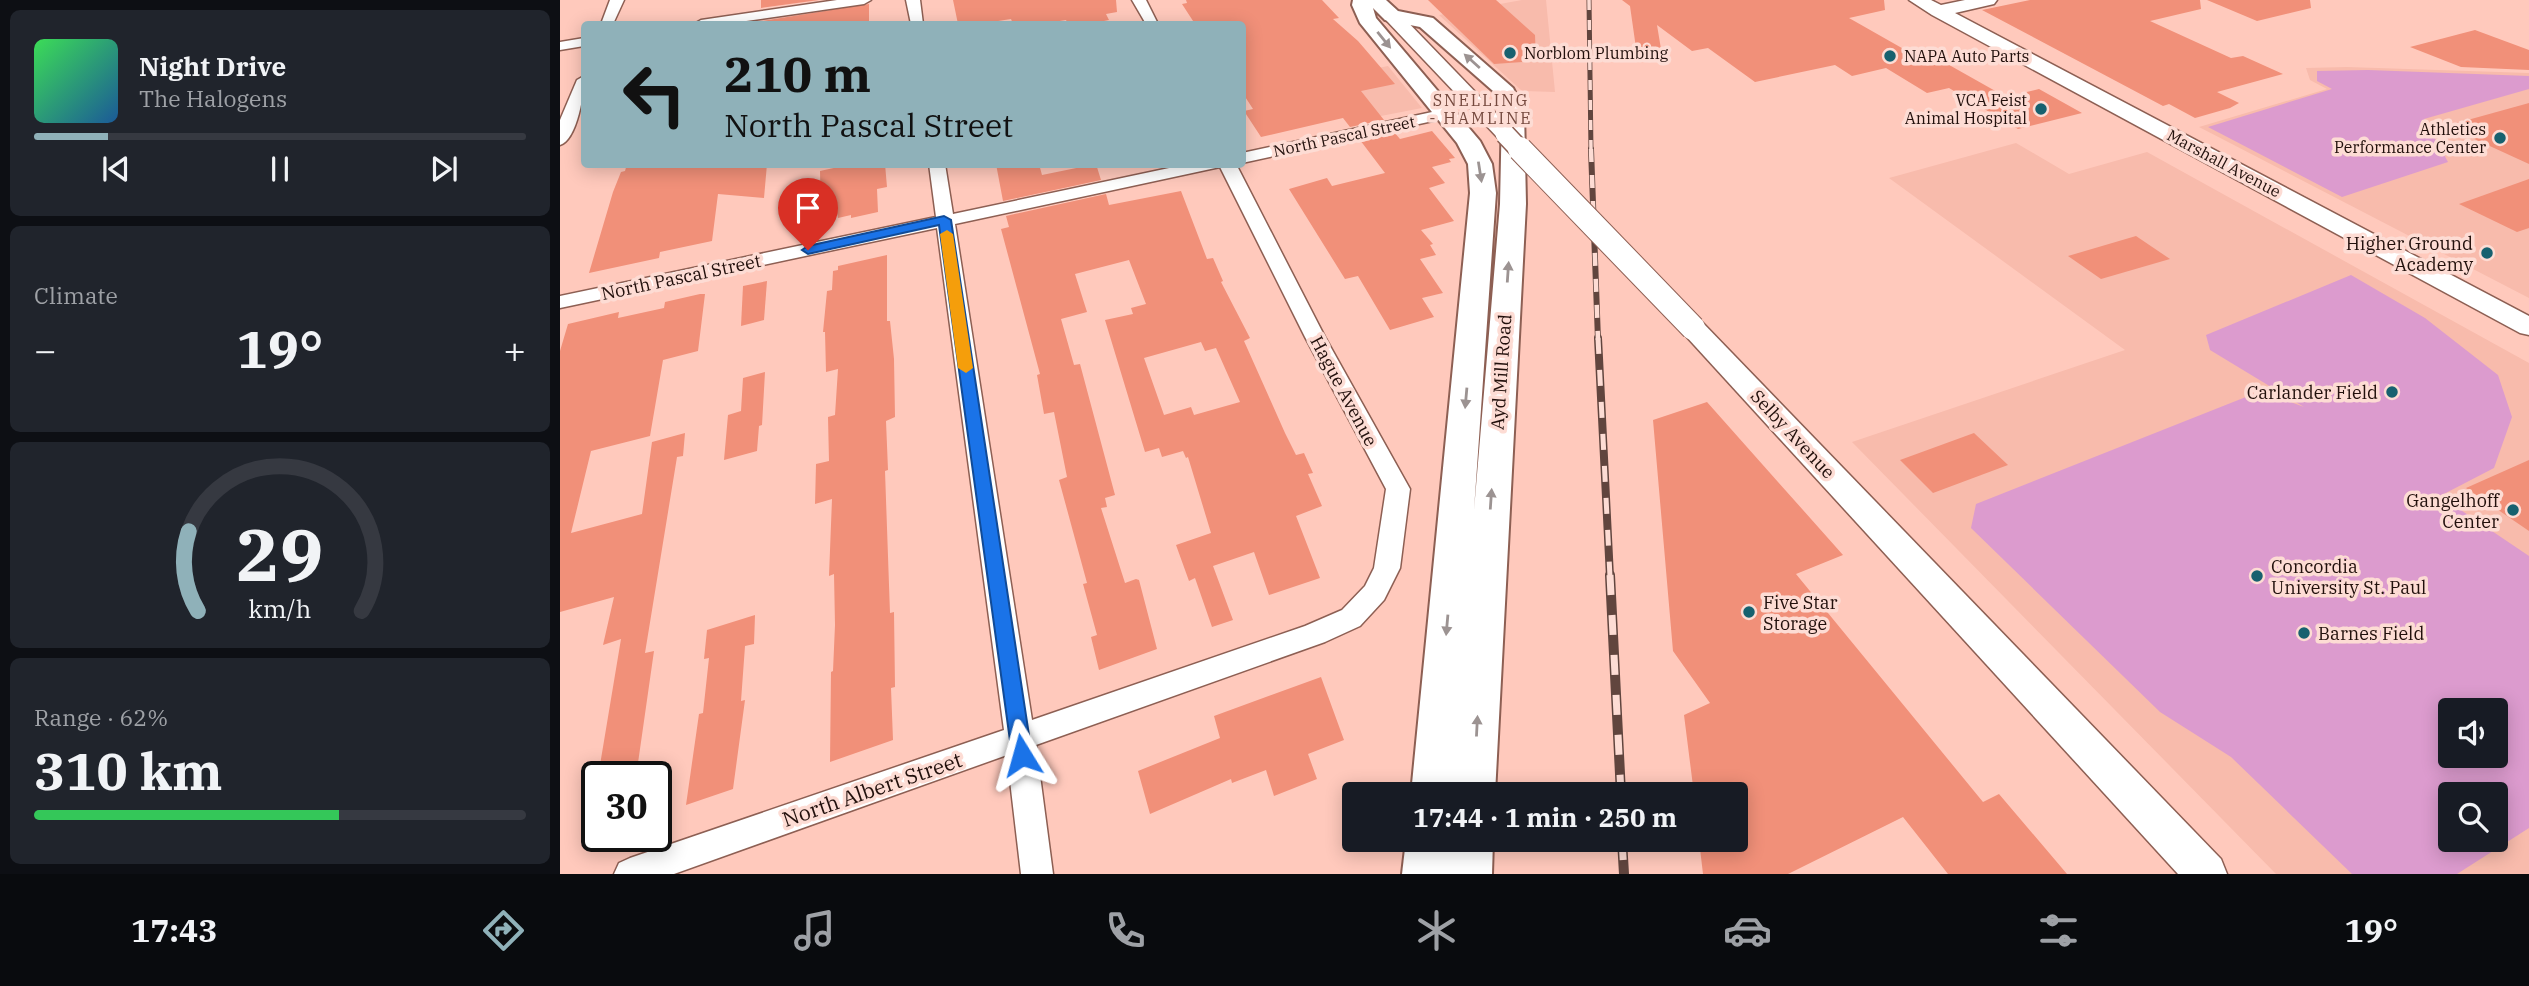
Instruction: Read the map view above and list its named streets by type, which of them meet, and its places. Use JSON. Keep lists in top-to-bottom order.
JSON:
{
  "streets": {
    "main road": ["Ayd Mill Road"],
    "street": [
      "North Pascal Street",
      "Marshall Avenue",
      "Hague Avenue",
      "Selby Avenue",
      "North Albert Street"
    ]
  },
  "crossings": [
    ["North Pascal Street", "Ayd Mill Road"],
    ["Ayd Mill Road", "Selby Avenue"],
    ["Hague Avenue", "North Albert Street"]
  ],
  "districts": ["SNELLING - HAMLINE"],
  "places": [
    "Norblom Plumbing",
    "NAPA Auto Parts",
    "VCA Feist Animal Hospital",
    "Athletics Performance Center",
    "Higher Ground Academy",
    "Carlander Field",
    "Gangelhoff Center",
    "Concordia University St. Paul",
    "Five Star Storage",
    "Barnes Field"
  ],
  "page": {
    "turn": ["210 m", "North Pascal Street"],
    "song": ["Night Drive", "The Halogens"],
    "tile": [
      "Climate",
      ["Range · 62%", "310 km"]
    ],
    "heat": ["−", "19°", "+"],
    "limit": "30",
    "trip": "17:44 · 1 min · 250 m",
    "tabs": ["17:43", "19°"],
    "gauge": ["29", "km/h"]
  }
}
